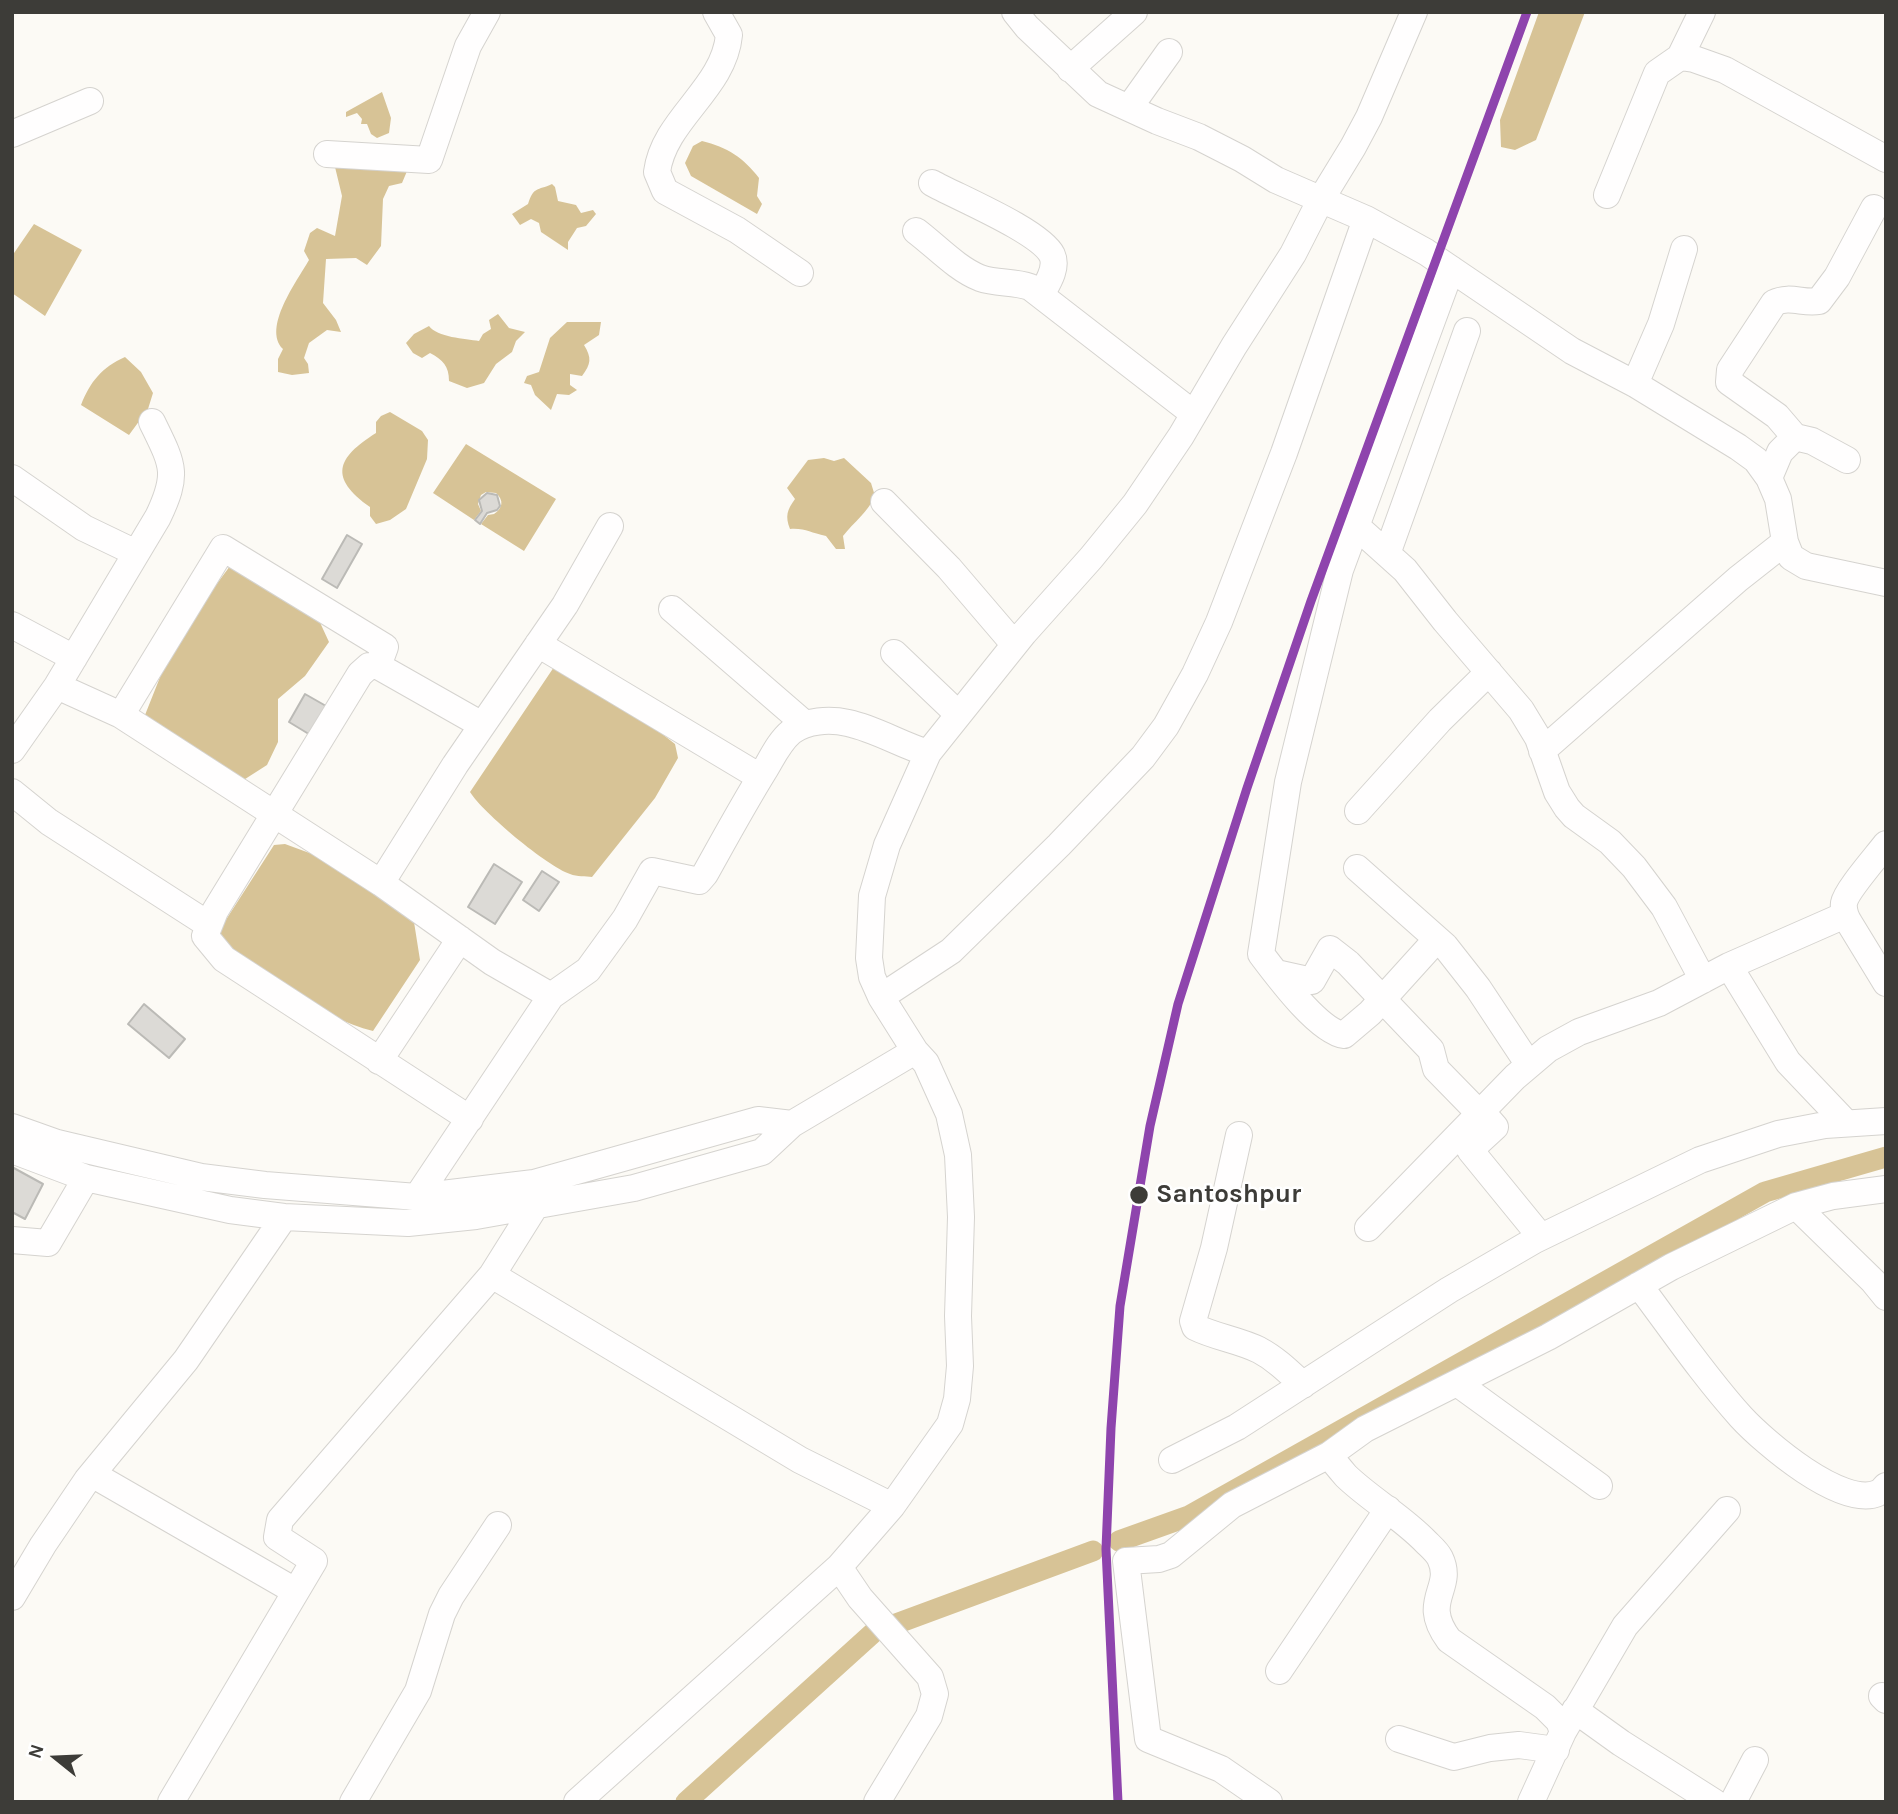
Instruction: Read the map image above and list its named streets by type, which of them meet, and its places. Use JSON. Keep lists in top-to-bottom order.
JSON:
{
  "places": ["Santoshpur"],
  "north": "left"
}
